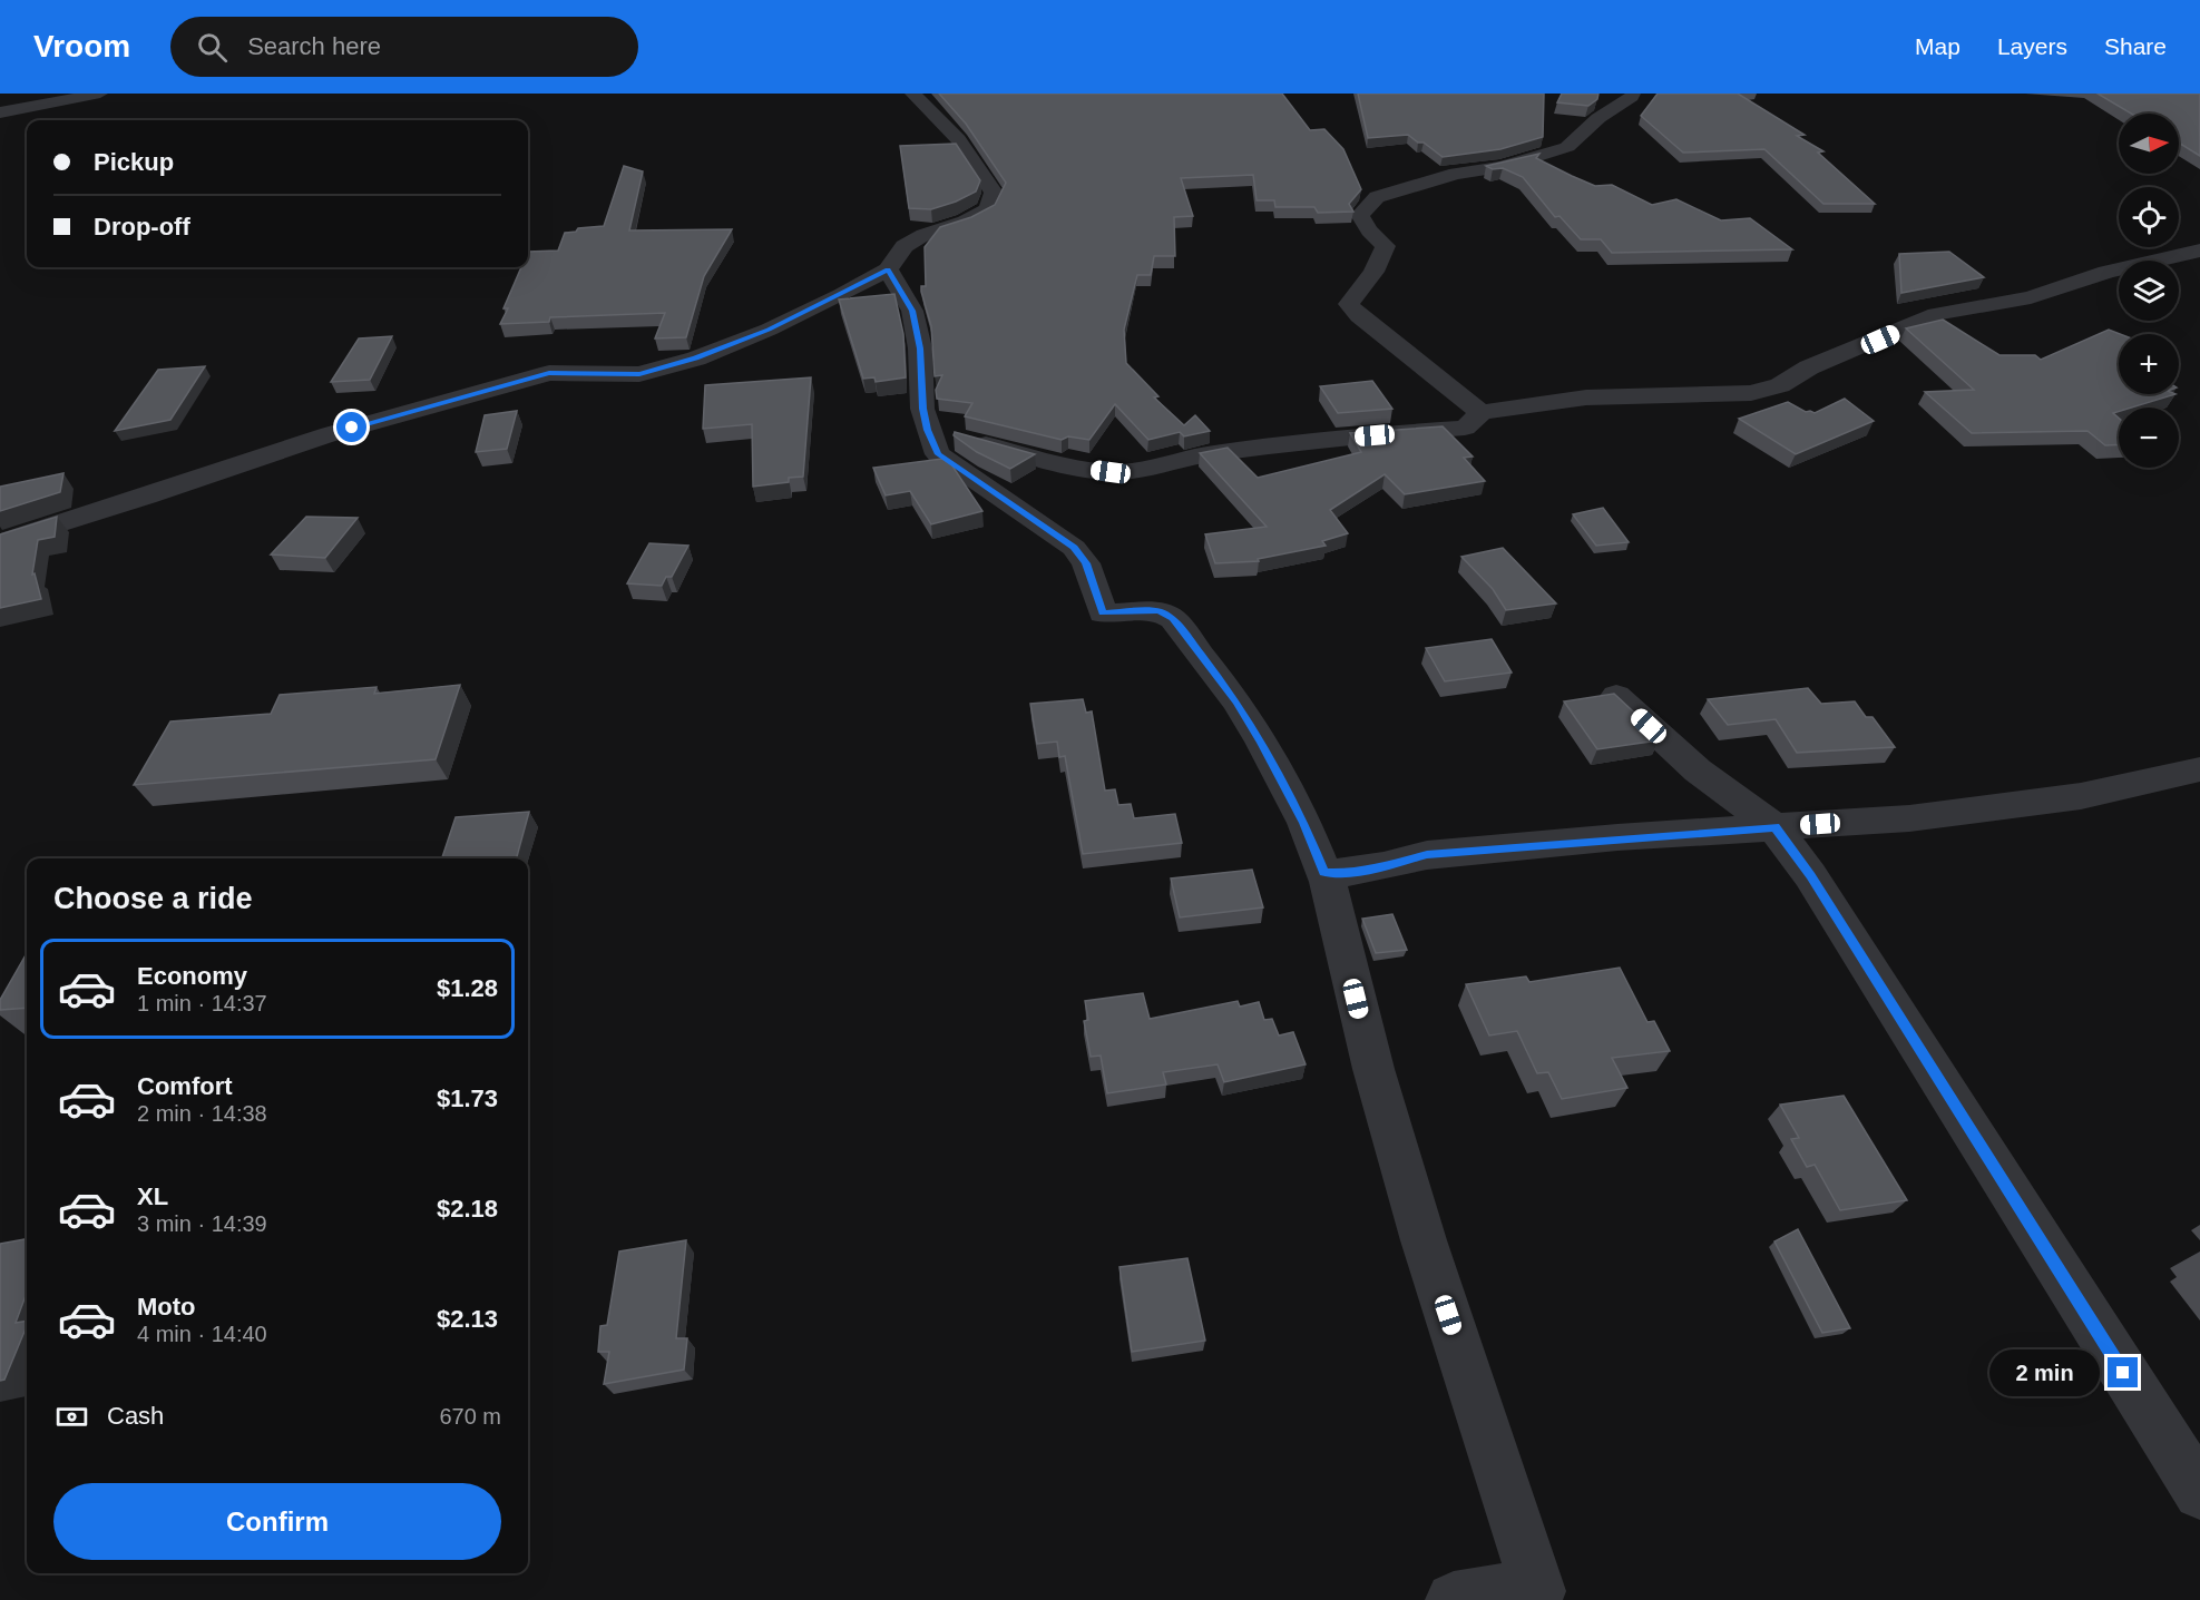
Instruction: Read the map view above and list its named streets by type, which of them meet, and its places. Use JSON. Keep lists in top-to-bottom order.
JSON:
{
  "north": "right",
  "page": {
    "header": "Vroom",
    "search": "Search here",
    "nav": ["Map", "Layers", "Share"],
    "map_buttons": ["+", "−"],
    "banner": ["Pickup", "Drop-off"],
    "heading": "Choose a ride",
    "list": [
      {
        "name": "Economy",
        "note": "1 min · 14:37",
        "value": "$1.28"
      },
      {
        "name": "Comfort",
        "note": "2 min · 14:38",
        "value": "$1.73"
      },
      {
        "name": "XL",
        "note": "3 min · 14:39",
        "value": "$2.18"
      },
      {
        "name": "Moto",
        "note": "4 min · 14:40",
        "value": "$2.13"
      }
    ],
    "bubble": "2 min",
    "pay": ["Cash", "670 m"],
    "buttons": "Confirm"
  }
}
